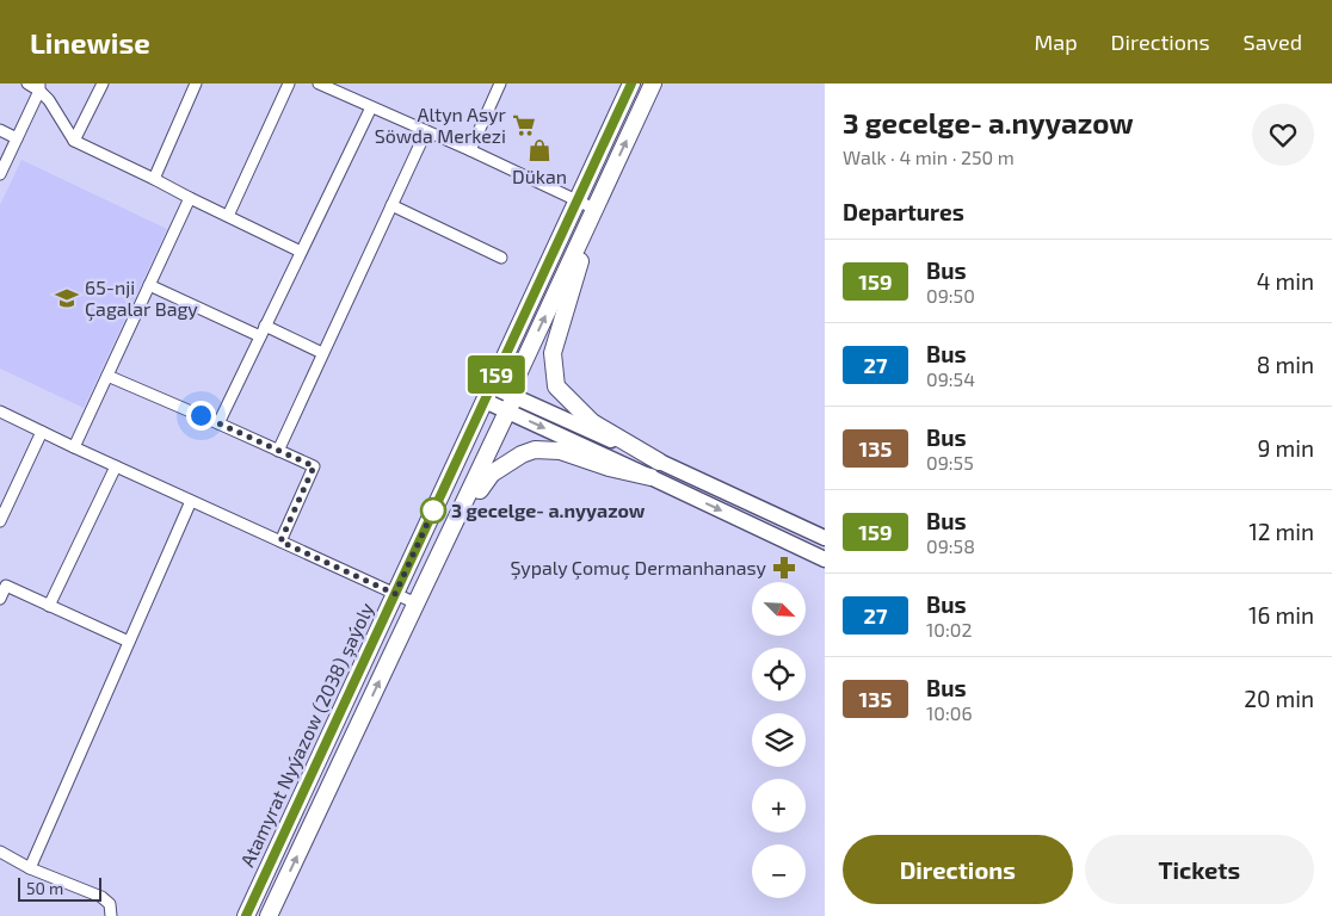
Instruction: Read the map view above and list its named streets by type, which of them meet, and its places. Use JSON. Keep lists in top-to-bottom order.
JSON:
{
  "streets": {
    "main road": ["Atamyrat Nyýazow (2038) şaýoly"]
  },
  "places": {
    "supermarket": ["Altyn Asyr Söwda Merkezi"],
    "shop": ["Dükan"],
    "school or university": ["65-nji Çagalar Bagy"],
    "other": ["3 gecelge- a.nyyazow"],
    "pharmacy": ["Şypaly Çomuç Dermanhanasy"]
  },
  "lines": ["bus line 159"],
  "scale_bar": "50 m",
  "north": "bottom right",
  "page": {
    "header": "Linewise",
    "nav": ["Map", "Directions", "Saved"],
    "on_map": "159",
    "heading": [
      ["3 gecelge- a.nyyazow", "Walk · 4 min · 250 m"],
      "Departures"
    ],
    "list": [
      {
        "mark": "159",
        "name": "Bus",
        "note": "09:50",
        "value": "4 min"
      },
      {
        "mark": "27",
        "name": "Bus",
        "note": "09:54",
        "value": "8 min"
      },
      {
        "mark": "135",
        "name": "Bus",
        "note": "09:55",
        "value": "9 min"
      },
      {
        "mark": "159",
        "name": "Bus",
        "note": "09:58",
        "value": "12 min"
      },
      {
        "mark": "27",
        "name": "Bus",
        "note": "10:02",
        "value": "16 min"
      },
      {
        "mark": "135",
        "name": "Bus",
        "note": "10:06",
        "value": "20 min"
      }
    ],
    "map_buttons": ["+", "−"],
    "buttons": ["Directions", "Tickets"],
    "scale": "50 m"
  }
}
